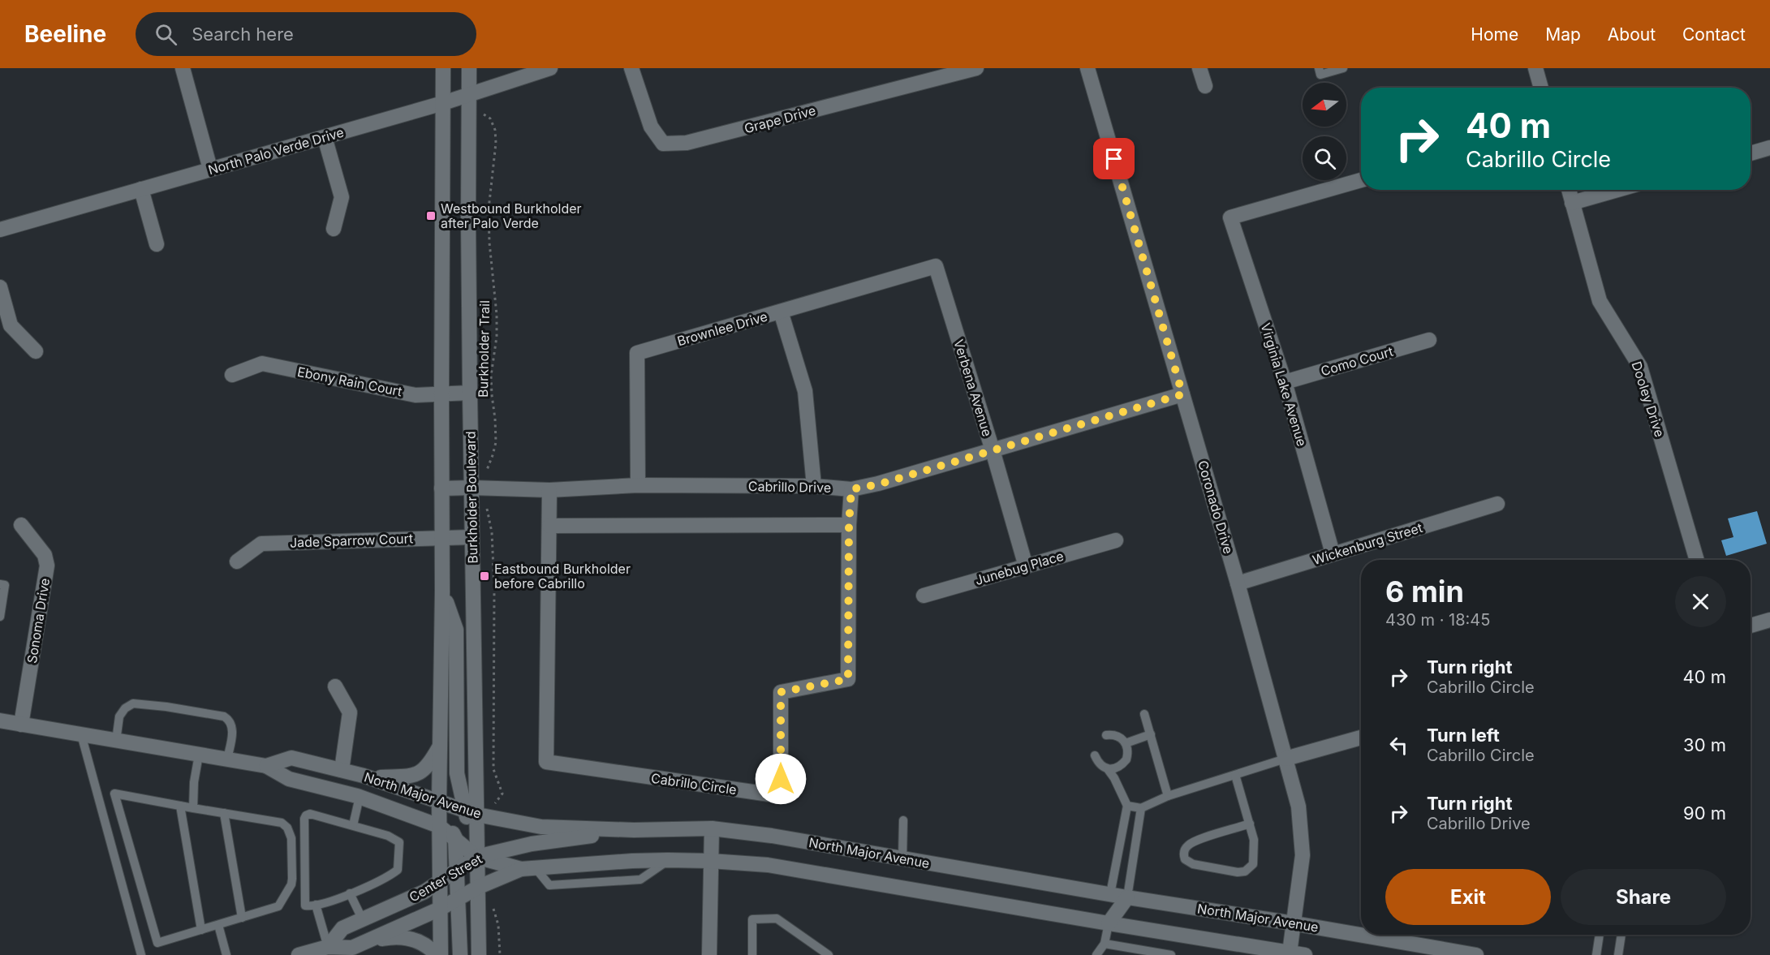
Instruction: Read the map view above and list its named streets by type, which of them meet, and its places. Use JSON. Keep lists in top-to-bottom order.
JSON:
{
  "streets": {
    "street": [
      "Grape Drive",
      "North Palo Verde Drive",
      "Brownlee Drive",
      "Como Court",
      "Ebony Rain Court",
      "Virginia Lake Avenue",
      "Verbena Avenue",
      "Dooley Drive",
      "Cabrillo Drive",
      "Burkholder Boulevard",
      "Coronado Drive",
      "Jade Sparrow Court",
      "Wickenburg Street",
      "Junebug Place",
      "Sonoma Drive",
      "Cabrillo Circle",
      "North Major Avenue",
      "Center Street"
    ],
    "path": ["Burkholder Trail"]
  },
  "crossings": [
    ["North Palo Verde Drive", "Burkholder Boulevard"],
    ["Brownlee Drive", "Verbena Avenue"],
    ["Brownlee Drive", "Cabrillo Drive"],
    ["Como Court", "Virginia Lake Avenue"],
    ["Ebony Rain Court", "Burkholder Boulevard"],
    ["Virginia Lake Avenue", "Wickenburg Street"],
    ["Verbena Avenue", "Cabrillo Drive"],
    ["Verbena Avenue", "Junebug Place"],
    ["Cabrillo Drive", "Burkholder Boulevard"],
    ["Cabrillo Drive", "Coronado Drive"],
    ["Cabrillo Drive", "Cabrillo Circle"],
    ["Burkholder Boulevard", "Jade Sparrow Court"],
    ["Burkholder Boulevard", "North Major Avenue"],
    ["Burkholder Boulevard", "Center Street"],
    ["Coronado Drive", "Wickenburg Street"],
    ["Coronado Drive", "North Major Avenue"],
    ["Sonoma Drive", "North Major Avenue"],
    ["North Major Avenue", "Center Street"]
  ],
  "places": {
    "transit": ["Westbound Burkholder after Palo Verde", "Eastbound Burkholder before Cabrillo"]
  },
  "north": "left",
  "page": {
    "header": "Beeline",
    "search": "Search here",
    "nav": [
      "Home",
      "Map",
      "About",
      "Contact"
    ],
    "turn": ["40 m", "Cabrillo Circle"],
    "heading": ["6 min", "430 m · 18:45"],
    "list": [
      {
        "name": "Turn right",
        "note": "Cabrillo Circle",
        "value": "40 m"
      },
      {
        "name": "Turn left",
        "note": "Cabrillo Circle",
        "value": "30 m"
      },
      {
        "name": "Turn right",
        "note": "Cabrillo Drive",
        "value": "90 m"
      }
    ],
    "buttons": ["Exit", "Share"]
  }
}
